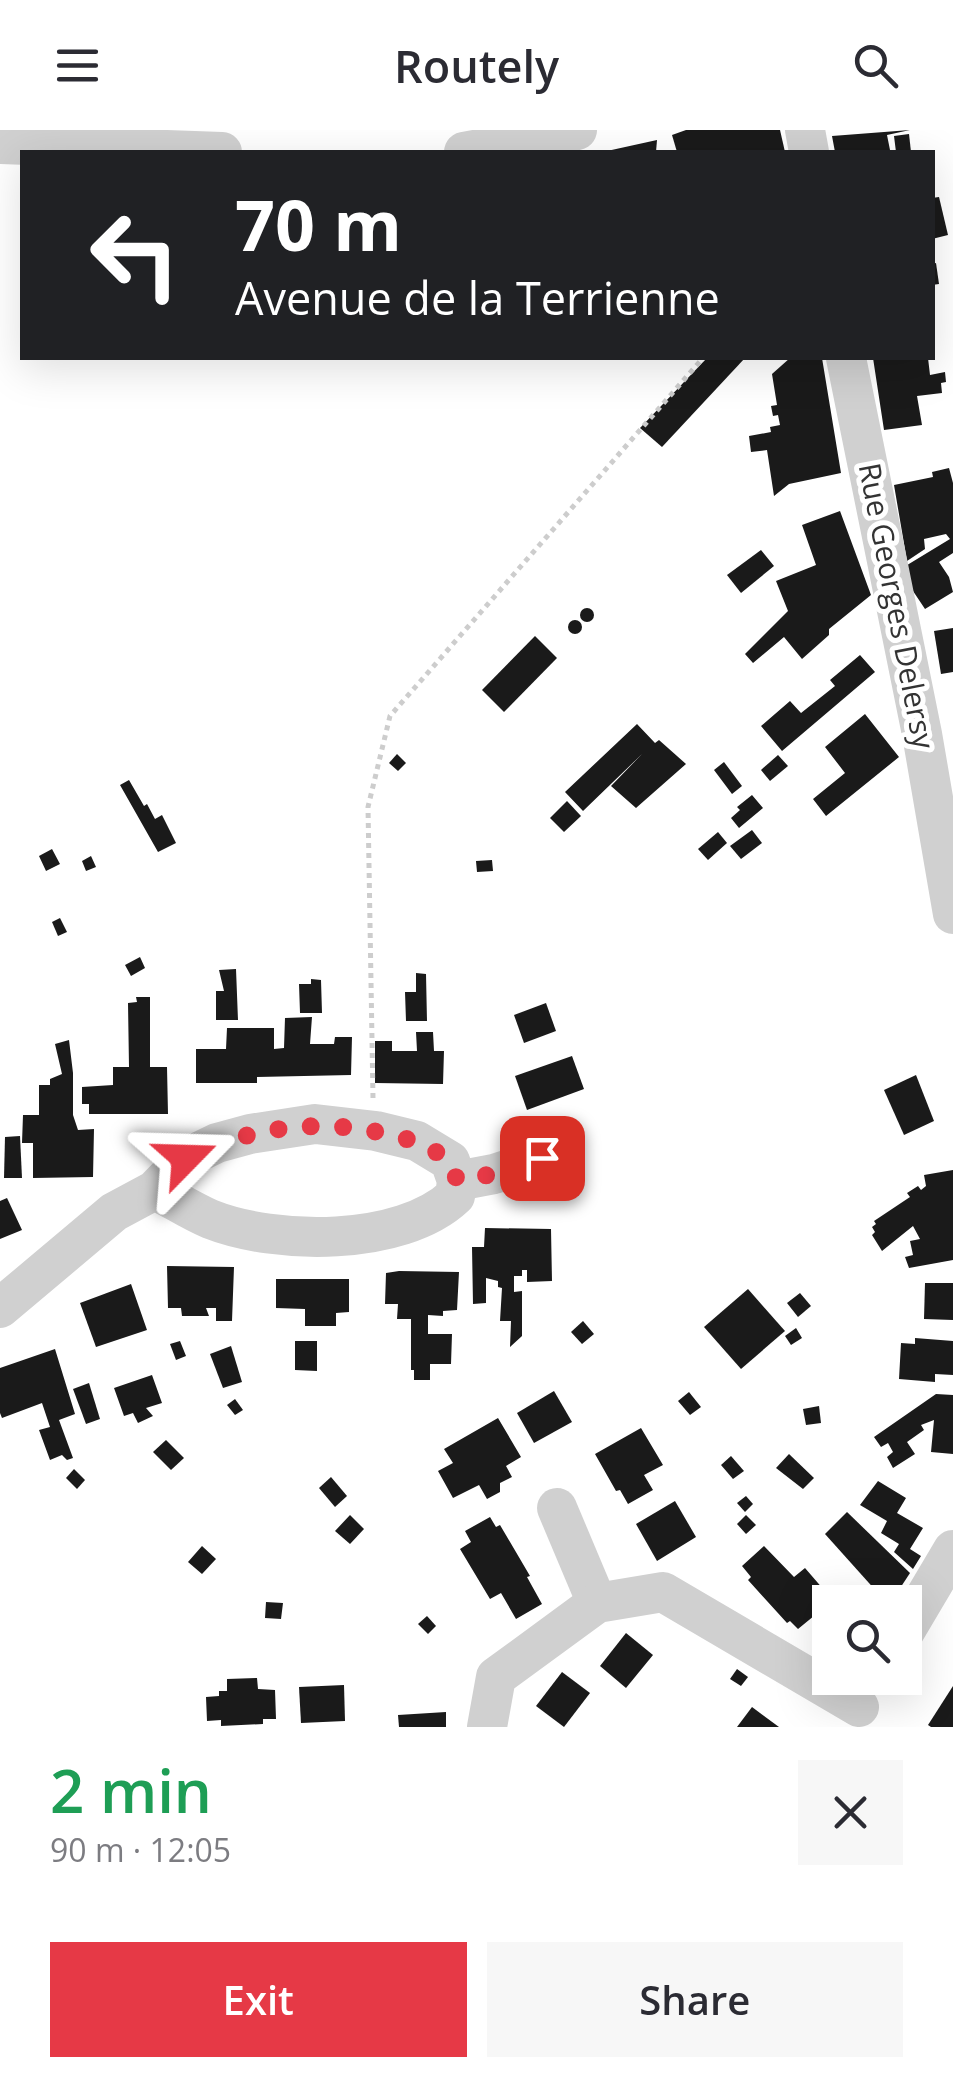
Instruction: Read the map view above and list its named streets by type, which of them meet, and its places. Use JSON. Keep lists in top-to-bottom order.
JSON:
{
  "streets": {
    "street": ["Rue Georges Delersy"]
  },
  "page": {
    "header": "Routely",
    "turn": ["70 m", "Avenue de la Terrienne"],
    "heading": ["2 min", "90 m · 12:05"],
    "buttons": ["Exit", "Share"]
  }
}
